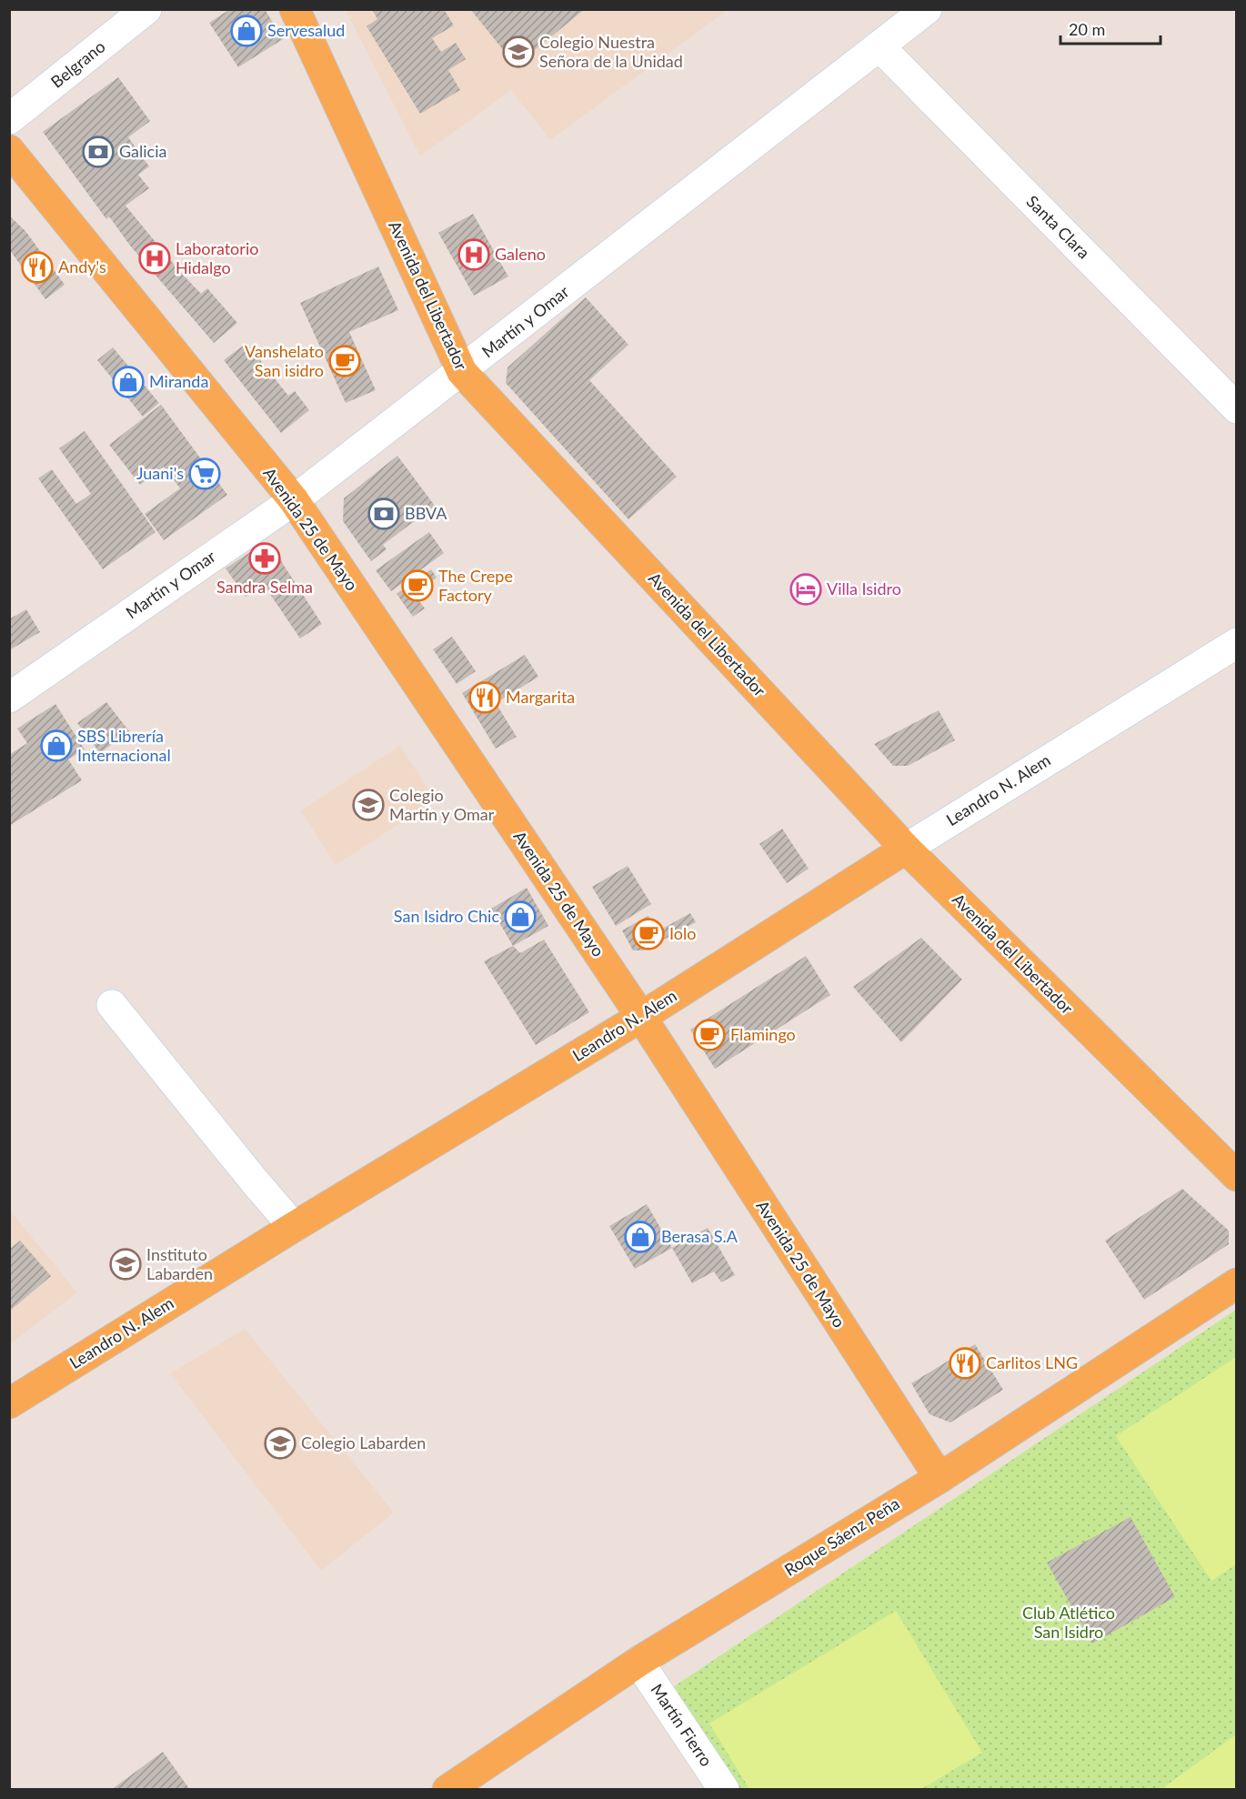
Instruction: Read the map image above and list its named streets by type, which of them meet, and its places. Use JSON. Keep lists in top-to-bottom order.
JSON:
{
  "streets": {
    "main road": [
      "Avenida del Libertador",
      "Avenida 25 de Mayo",
      "Leandro N. Alem",
      "Roque Sáenz Peña"
    ],
    "street": [
      "Belgrano",
      "Santa Clara",
      "Martín y Omar",
      "Martín Fierro"
    ]
  },
  "crossings": [
    ["Santa Clara", "Martín y Omar"],
    ["Avenida del Libertador", "Martín y Omar"],
    ["Avenida del Libertador", "Leandro N. Alem"],
    ["Martín y Omar", "Avenida 25 de Mayo"],
    ["Avenida 25 de Mayo", "Leandro N. Alem"],
    ["Avenida 25 de Mayo", "Roque Sáenz Peña"],
    ["Roque Sáenz Peña", "Martín Fierro"]
  ],
  "parks": ["Club Atlético San Isidro"],
  "places": {
    "shop": [
      "Servesalud",
      "Miranda",
      "SBS Librería Internacional",
      "San Isidro Chic",
      "Berasa S.A"
    ],
    "school or university": [
      "Colegio Nuestra Señora de la Unidad",
      "Colegio Martín y Omar",
      "Instituto Labarden",
      "Colegio Labarden"
    ],
    "bank": ["Galicia", "BBVA"],
    "hospital": ["Galeno", "Laboratorio Hidalgo"],
    "restaurant": ["Andy's", "Margarita", "Carlitos LNG"],
    "cafe": [
      "Vanshelato San isidro",
      "The Crepe Factory",
      "Iolo",
      "Flamingo"
    ],
    "supermarket": ["Juani's"],
    "pharmacy": ["Sandra Selma"],
    "hotel": ["Villa Isidro"]
  },
  "scale_bar": "20 m"
}
